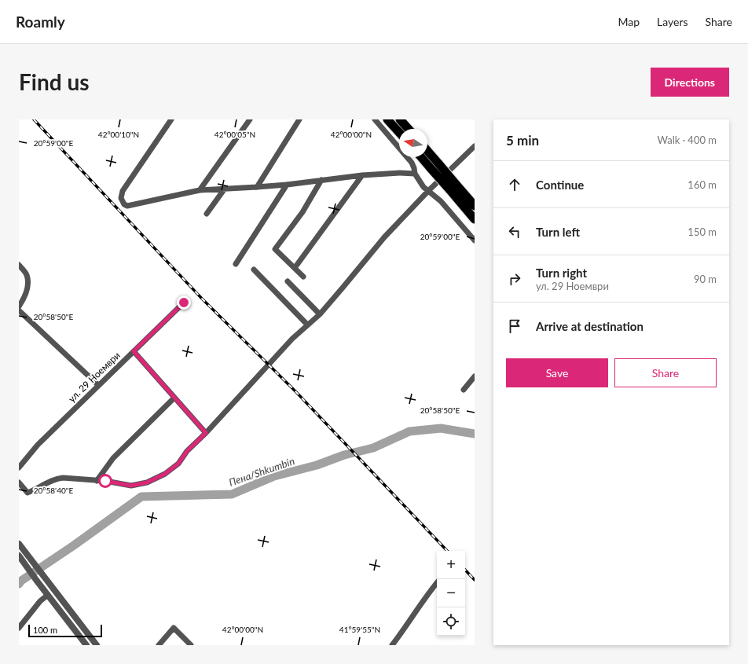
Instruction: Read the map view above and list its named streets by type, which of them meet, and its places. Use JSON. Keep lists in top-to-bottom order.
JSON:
{
  "streets": {
    "street": ["ул. 29 Ноември"]
  },
  "water": ["Пена/Shkumbin"],
  "scale_bar": "100 m",
  "north": "left",
  "page": {
    "header": "Roamly",
    "nav": ["Map", "Layers", "Share"],
    "buttons": [
      "Directions",
      ["Save", "Share"]
    ],
    "title": "Find us",
    "heading": ["5 min", "Walk · 400 m"],
    "list": [
      ["Continue", "160 m"],
      ["Turn left", "150 m"],
      ["Turn right", "ул. 29 Ноември", "90 m"],
      "Arrive at destination"
    ],
    "map_buttons": ["+", "−"],
    "scale": "100 m"
  },
  "coordinates": [
    "42°00'10\"N",
    "42°00'05\"N",
    "42°00'00\"N",
    "20°59'00\"E",
    "20°58'50\"E",
    "20°58'40\"E",
    "41°59'55\"N"
  ]
}
